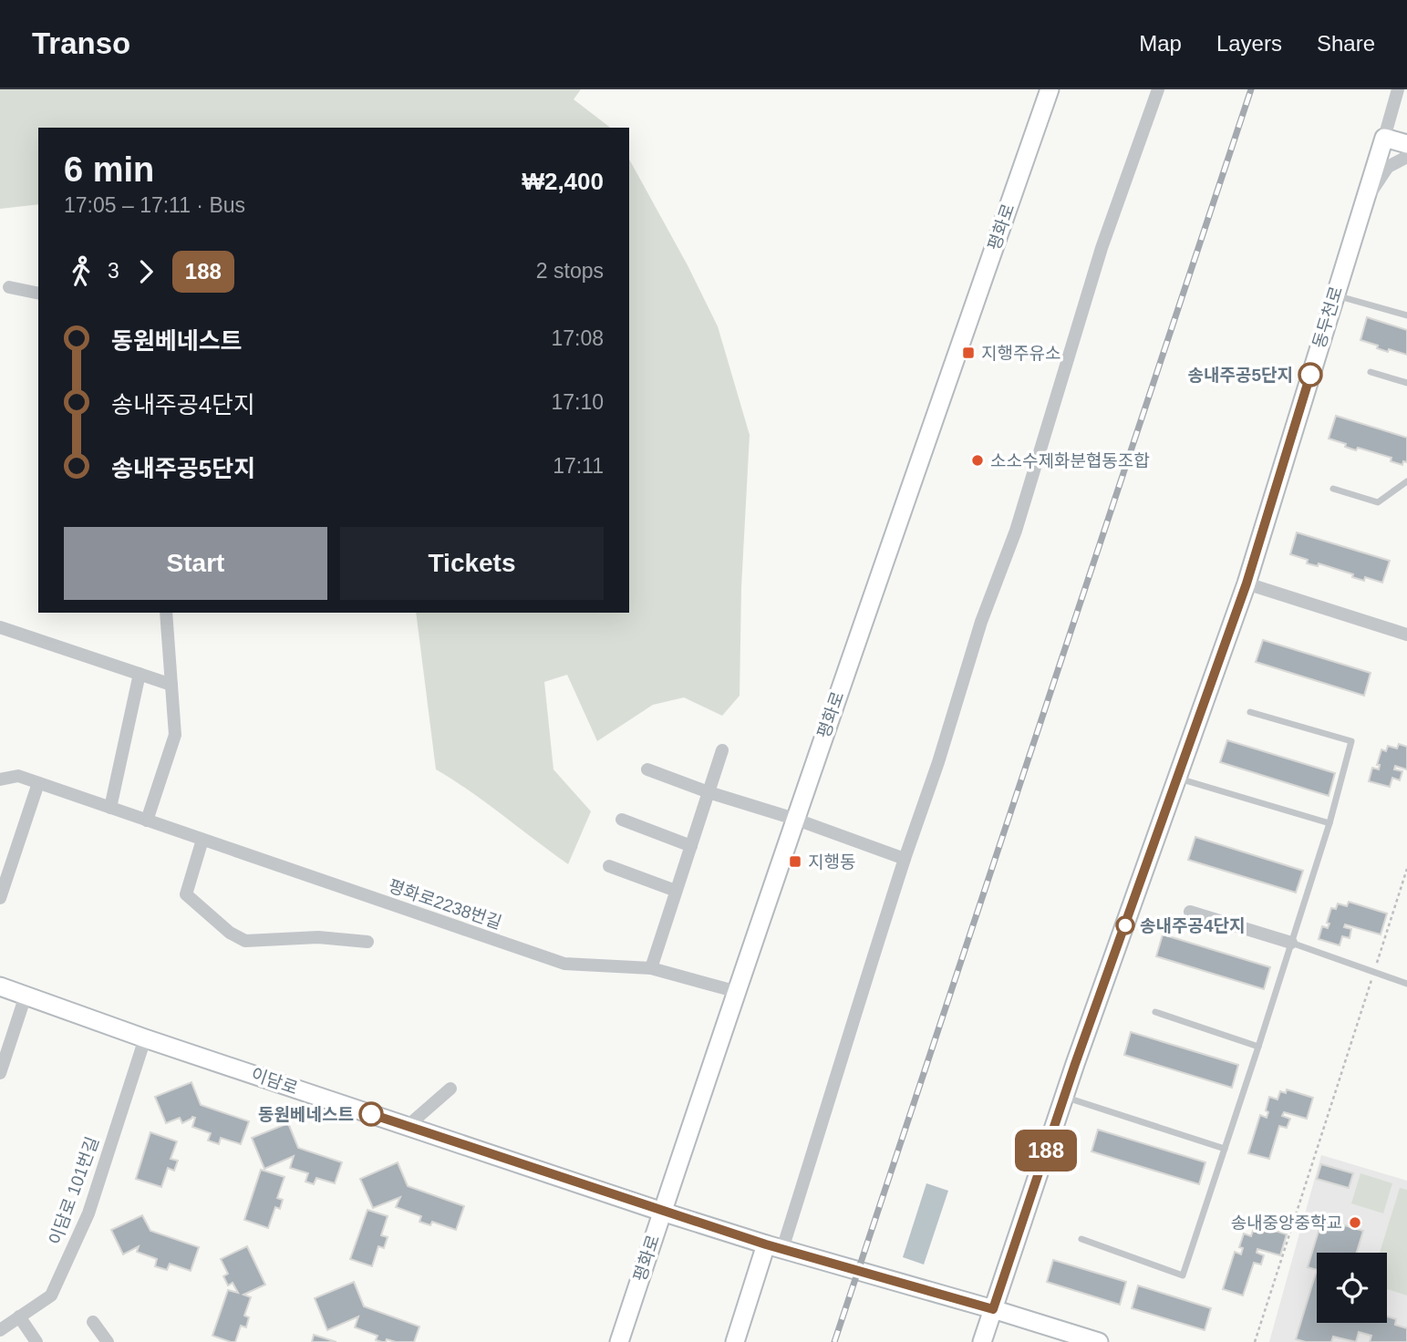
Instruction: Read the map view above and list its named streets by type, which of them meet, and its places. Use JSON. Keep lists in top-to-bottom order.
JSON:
{
  "streets": {
    "street": [
      "평화로",
      "동두천로",
      "평화로2238번길",
      "이담로",
      "이담로 101번길"
    ]
  },
  "crossings": [
    ["평화로", "평화로2238번길"],
    ["평화로", "이담로"],
    ["동두천로", "이담로"],
    ["이담로", "이담로 101번길"]
  ],
  "places": {
    "transit": ["지행주유소", "지행동"],
    "other": [
      "송내주공5단지",
      "소소수제화분협동조합",
      "송내주공4단지",
      "동원베네스트",
      "송내중앙중학교"
    ]
  },
  "lines": ["bus line 188"],
  "page": {
    "header": "Transo",
    "nav": ["Map", "Layers", "Share"],
    "on_map": "188",
    "heading": ["6 min", "17:05 – 17:11 · Bus", "₩2,400"],
    "legs": ["3", "188", "2 stops"],
    "list": [
      {
        "name": "동원베네스트",
        "value": "17:08"
      },
      {
        "name": "송내주공4단지",
        "value": "17:10"
      },
      {
        "name": "송내주공5단지",
        "value": "17:11"
      }
    ],
    "buttons": ["Start", "Tickets"]
  }
}
